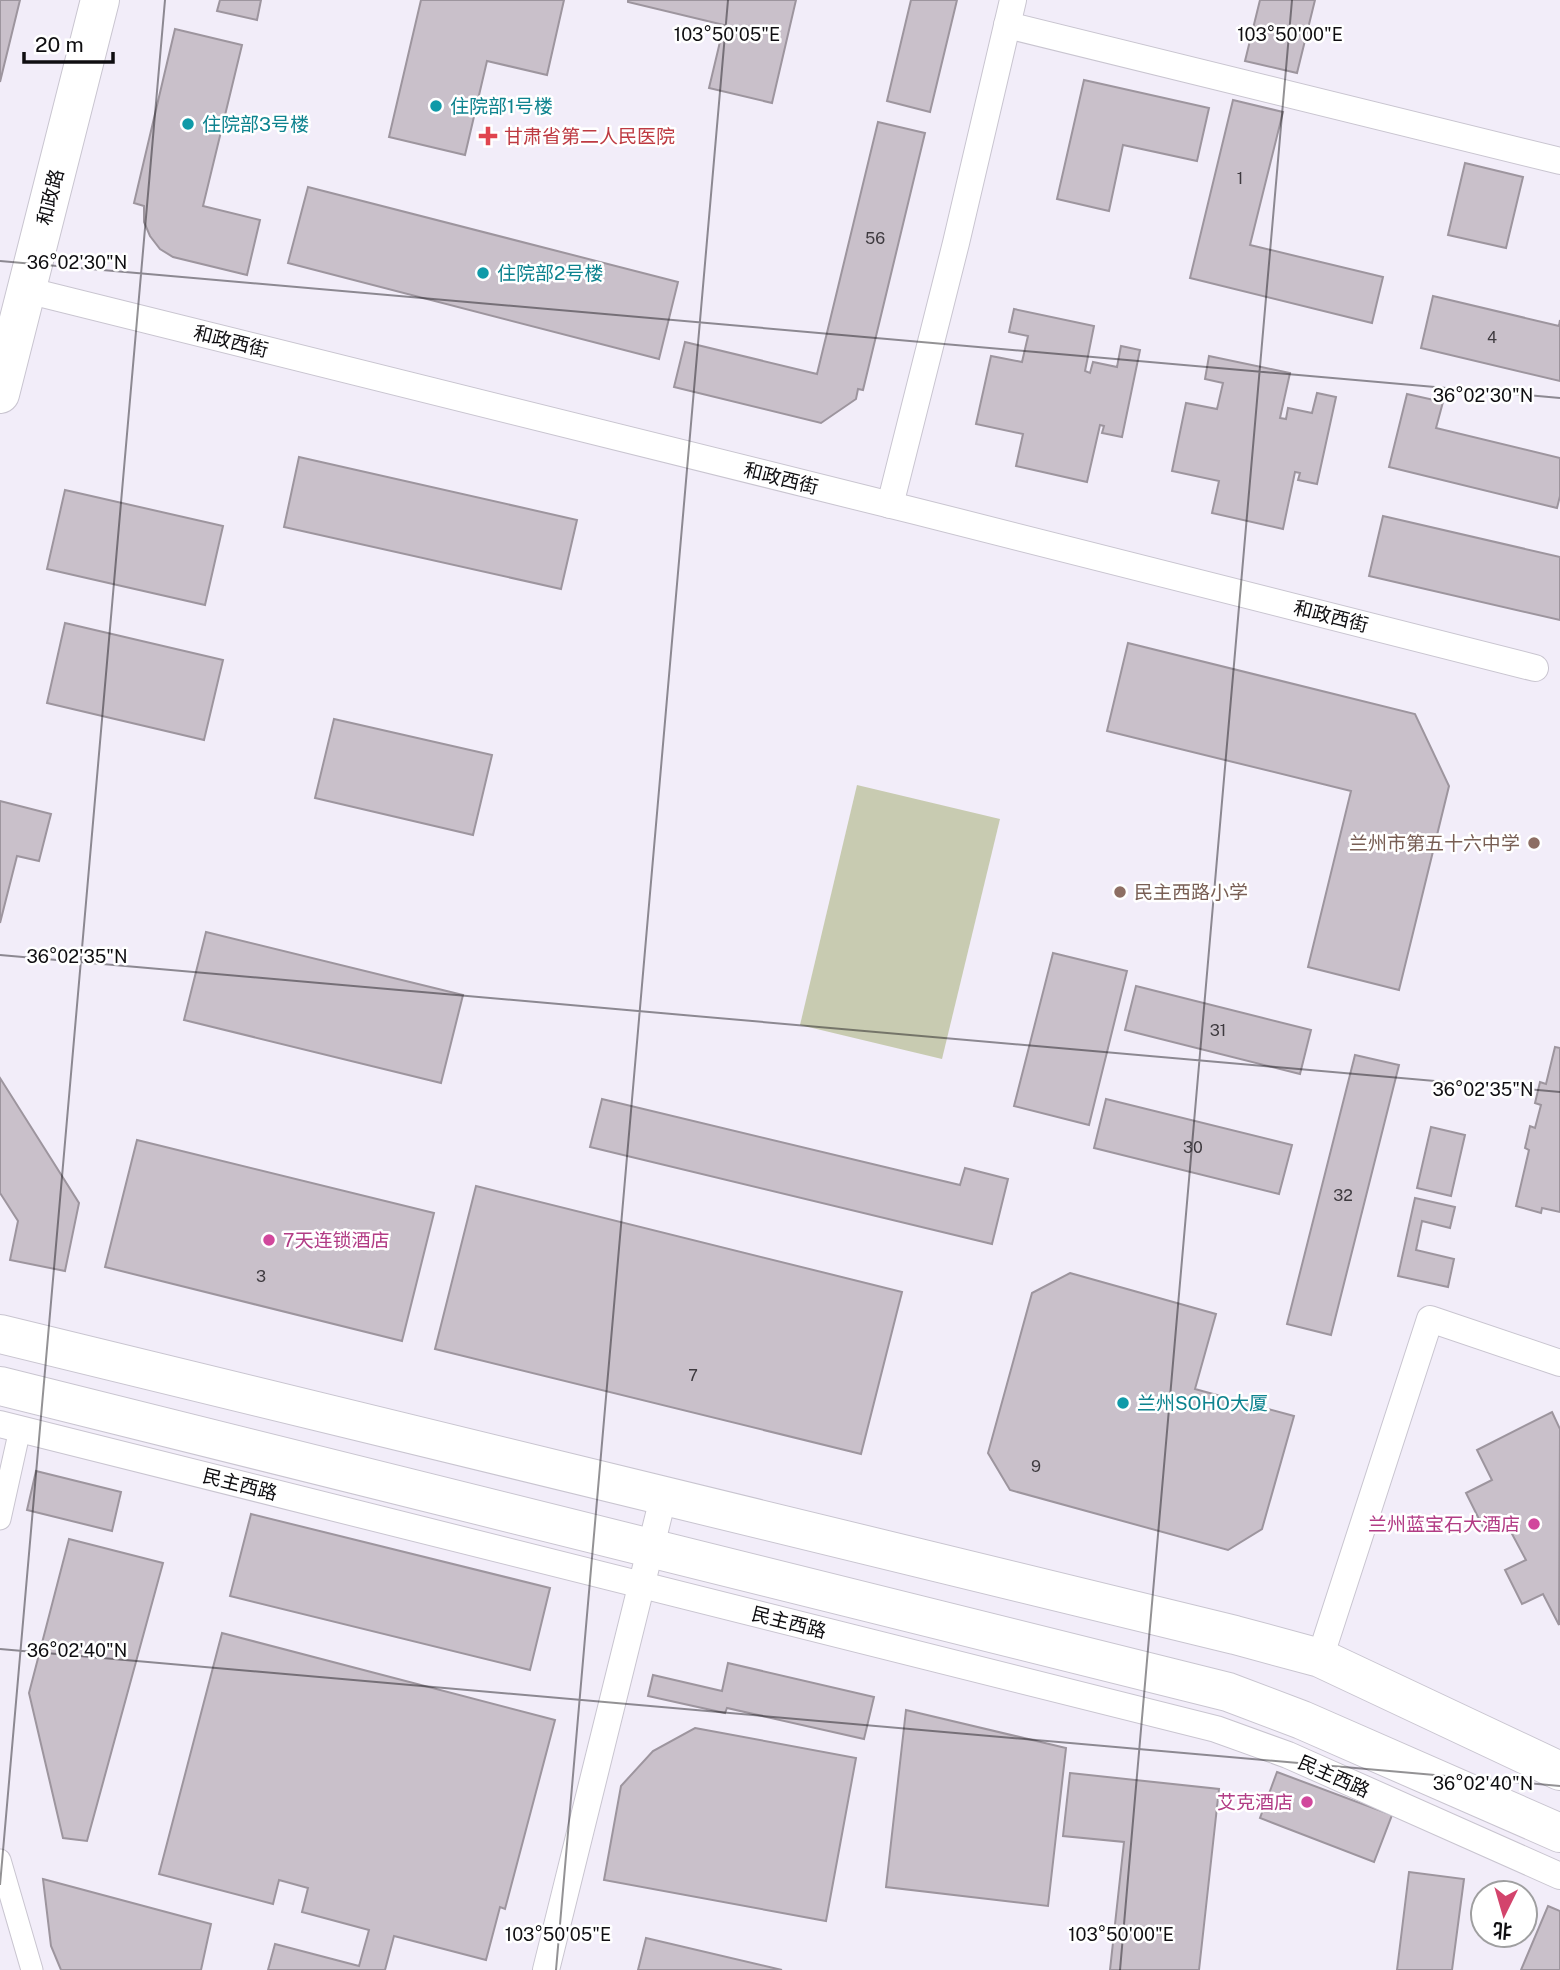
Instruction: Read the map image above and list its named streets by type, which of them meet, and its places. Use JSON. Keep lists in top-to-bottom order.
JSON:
{
  "streets": {
    "main road": ["和政路", "民主西路"],
    "street": ["和政西街"]
  },
  "crossings": [
    ["和政路", "和政西街"]
  ],
  "places": {
    "other": [
      "住院部1号楼",
      "住院部3号楼",
      "住院部2号楼",
      "兰州市第五十六中学",
      "民主西路小学",
      "7天连锁酒店",
      "兰州SOHO大厦",
      "兰州蓝宝石大酒店",
      "艾克酒店"
    ],
    "health": ["甘肃省第二人民医院"]
  },
  "house_numbers": [
    "1",
    "56",
    "4",
    "31",
    "30",
    "32",
    "3",
    "7",
    "9"
  ],
  "scale_bar": "20 m",
  "north": "bottom",
  "coordinates": [
    "103°50'05\"E",
    "103°50'00\"E",
    "36°02'30\"N",
    "36°02'35\"N",
    "36°02'40\"N"
  ]
}
